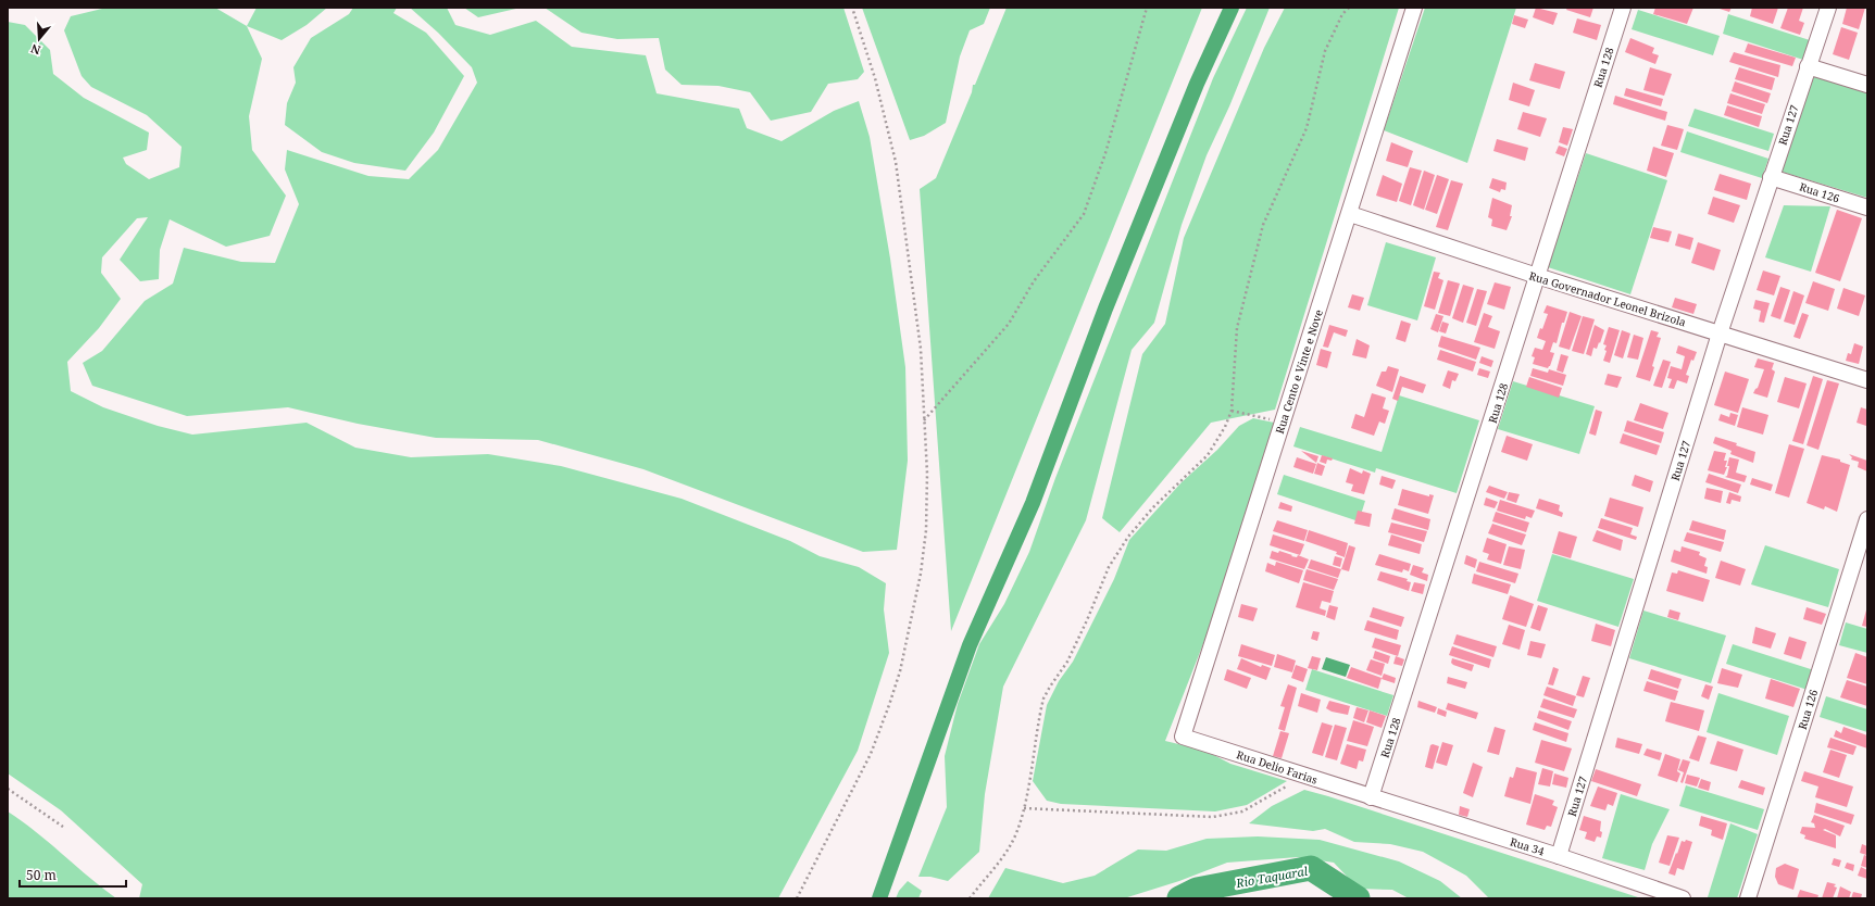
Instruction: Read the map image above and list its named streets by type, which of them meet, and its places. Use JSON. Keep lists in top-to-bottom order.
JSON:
{
  "streets": {
    "street": [
      "Rua 128",
      "Rua 127",
      "Rua 126",
      "Rua Governador Leonel Brizola",
      "Rua Cento e Vinte e Nove",
      "Rua Delio Farias",
      "Rua 34"
    ]
  },
  "crossings": [
    ["Rua 128", "Rua Governador Leonel Brizola"],
    ["Rua 128", "Rua Delio Farias"],
    ["Rua 128", "Rua 34"],
    ["Rua 127", "Rua 126"],
    ["Rua 127", "Rua Governador Leonel Brizola"],
    ["Rua 127", "Rua 34"],
    ["Rua Governador Leonel Brizola", "Rua Cento e Vinte e Nove"],
    ["Rua Cento e Vinte e Nove", "Rua Delio Farias"],
    ["Rua Delio Farias", "Rua 34"]
  ],
  "water": ["Rio Taquaral"],
  "scale_bar": "50 m",
  "north": "bottom"
}
